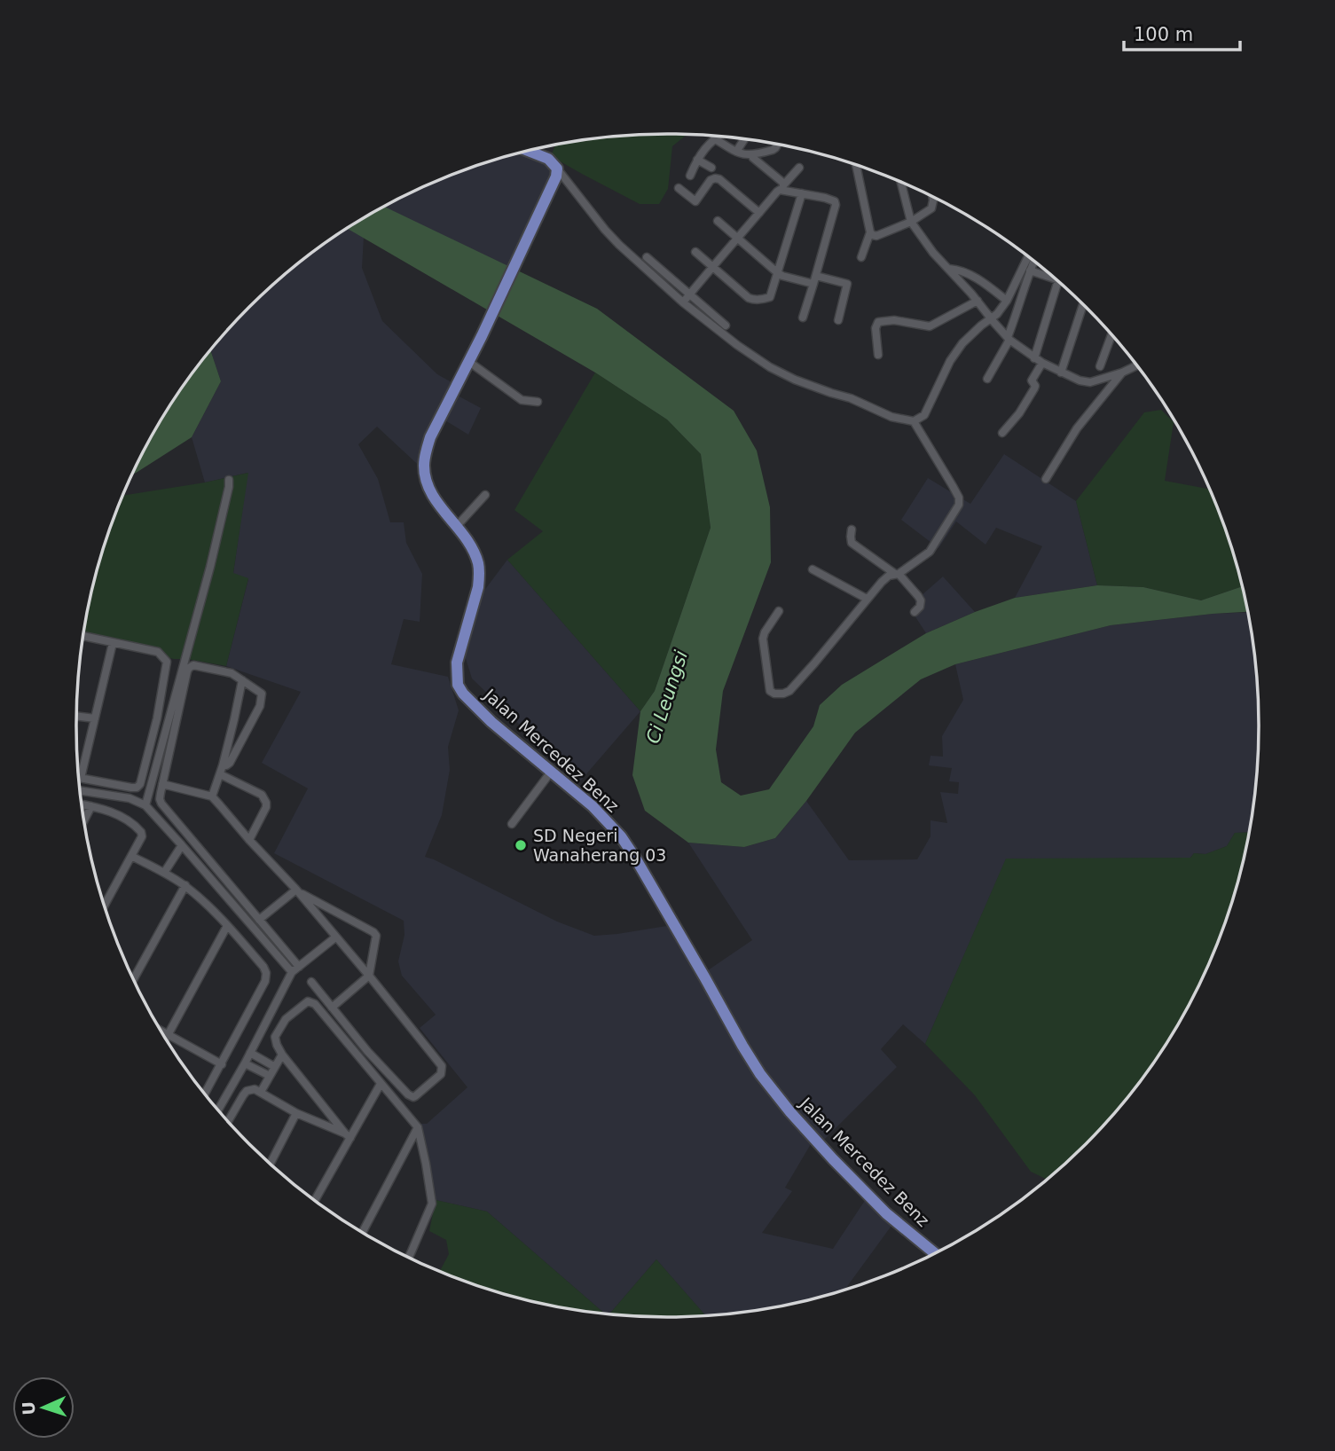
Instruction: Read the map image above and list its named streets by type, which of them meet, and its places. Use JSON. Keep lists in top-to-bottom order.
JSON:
{
  "streets": {
    "main road": ["Jalan Mercedez Benz"]
  },
  "water": ["Ci Leungsi"],
  "places": ["SD Negeri Wanaherang 03"],
  "scale_bar": "100 m",
  "north": "left"
}
